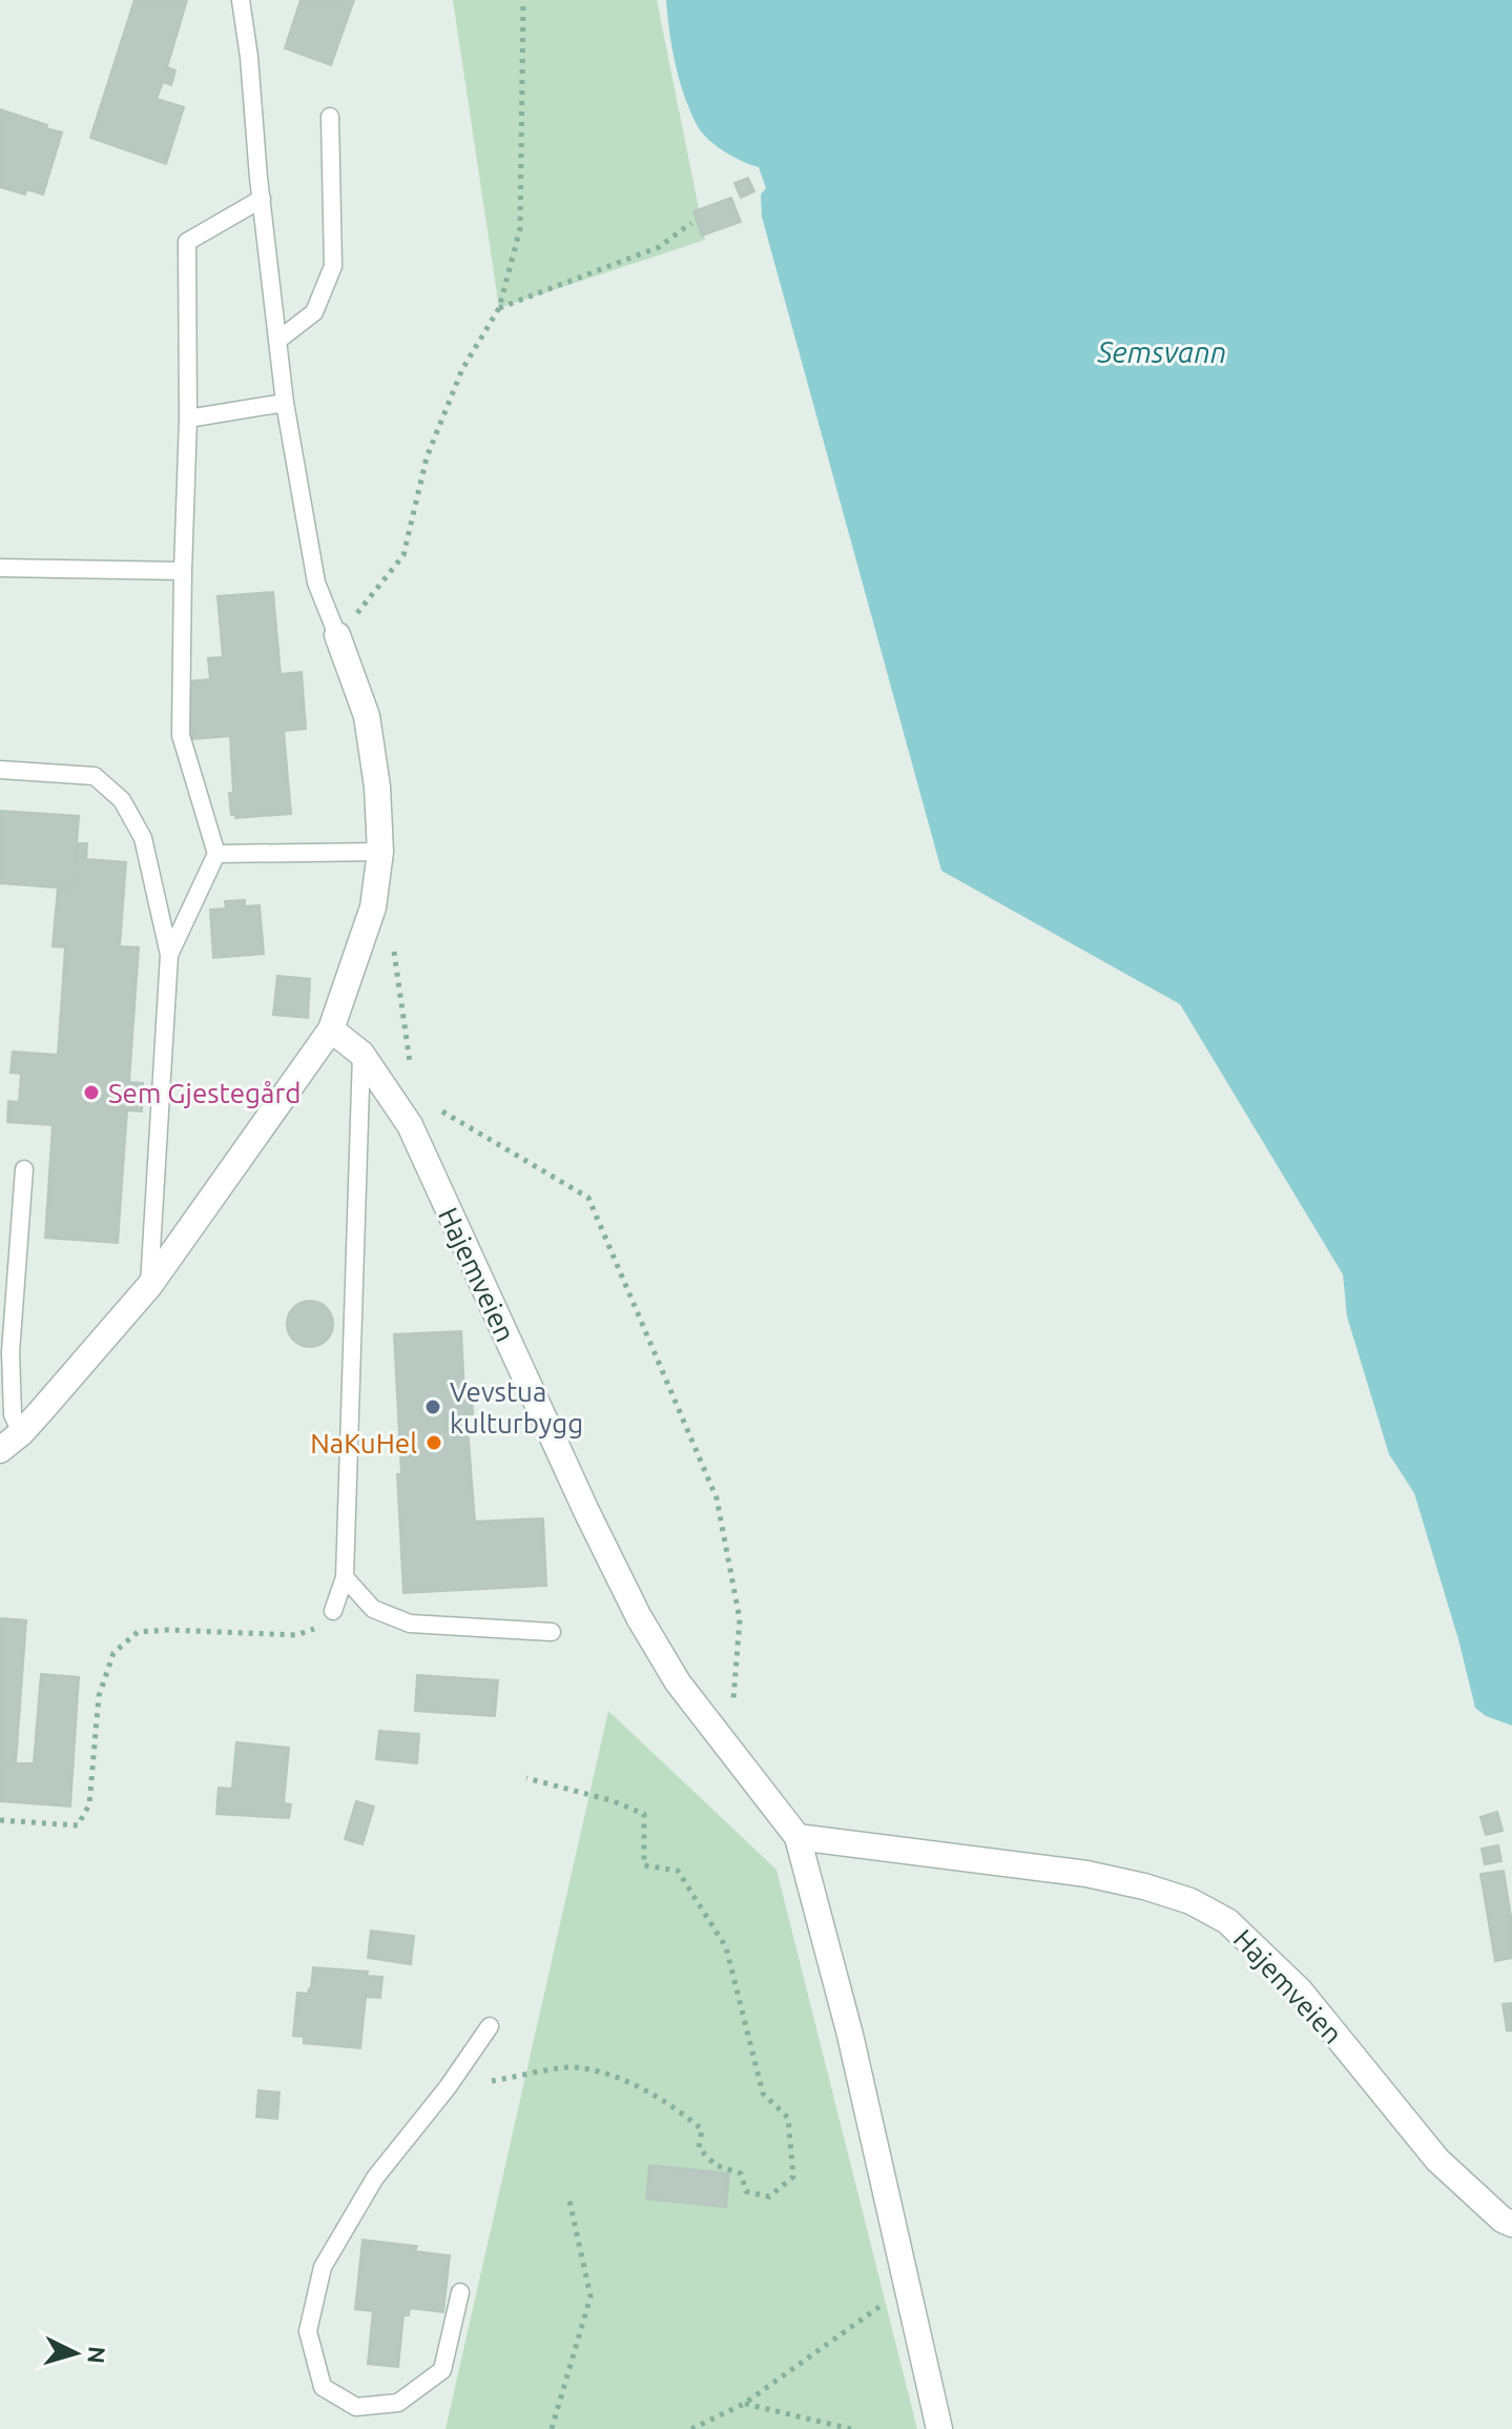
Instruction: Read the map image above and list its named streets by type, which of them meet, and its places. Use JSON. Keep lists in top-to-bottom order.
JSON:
{
  "streets": {
    "street": ["Hajemveien"]
  },
  "water": ["Semsvann"],
  "places": ["Sem Gjestegård", "Vevstua kulturbygg", "NaKuHel"],
  "north": "right"
}
